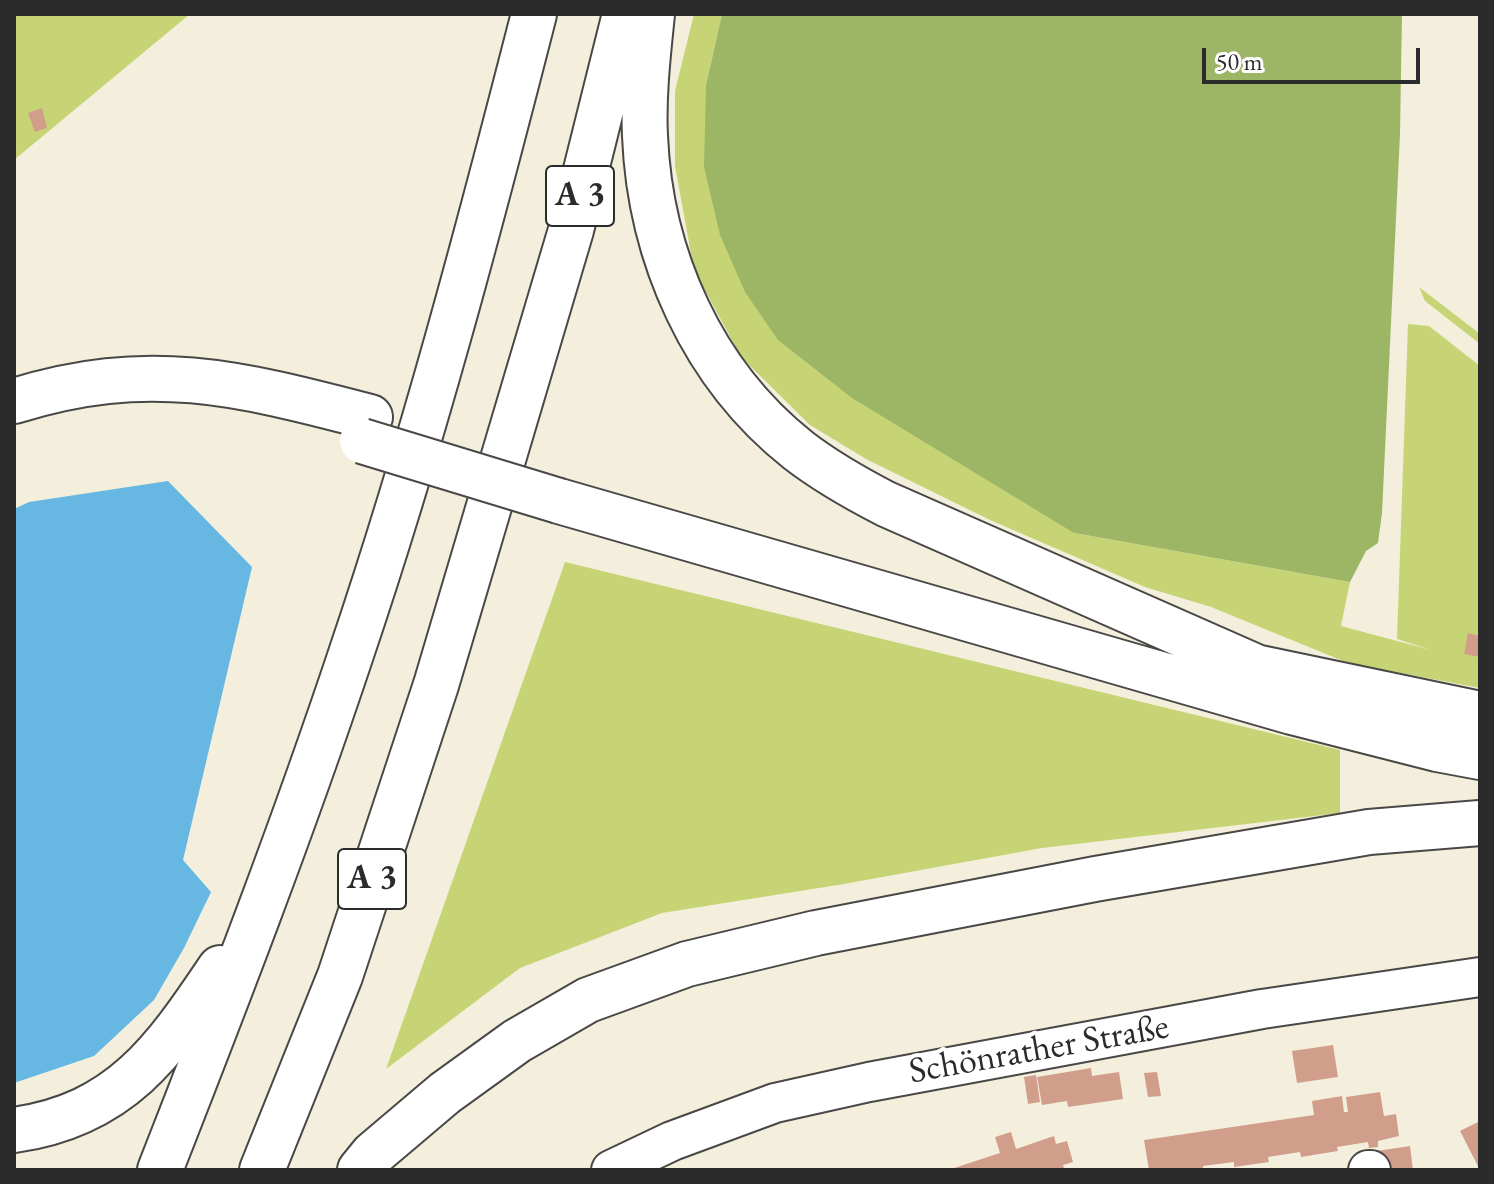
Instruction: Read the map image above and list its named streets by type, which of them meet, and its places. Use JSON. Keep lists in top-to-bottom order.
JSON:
{
  "streets": {
    "highway": ["A 3"],
    "street": ["Schönrather Straße"]
  },
  "scale_bar": "50 m"
}
